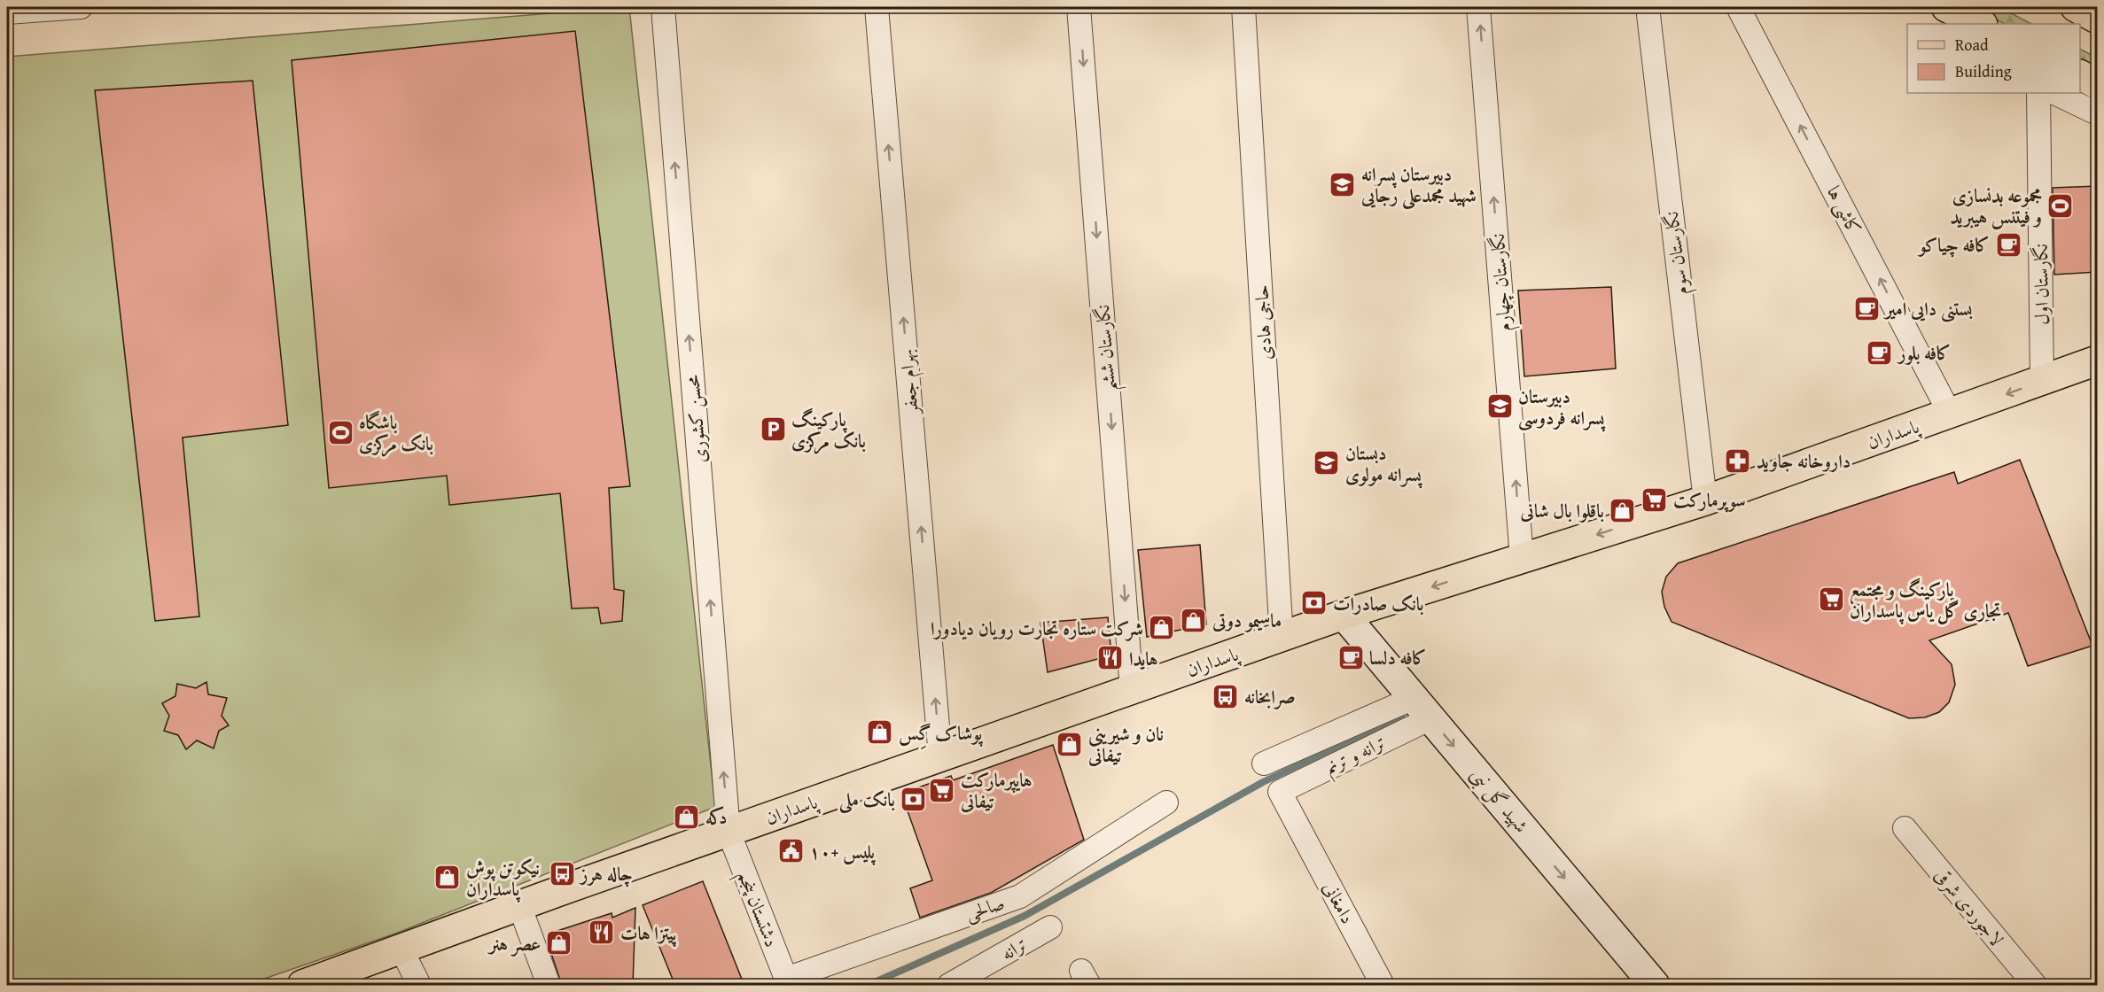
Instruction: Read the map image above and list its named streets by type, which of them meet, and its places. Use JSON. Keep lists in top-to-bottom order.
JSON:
{
  "streets": {
    "main road": ["پاسداران", "شهید گل نبی"],
    "street": [
      "کاشی ها",
      "نگارستان سوم",
      "نگارستان چهارم",
      "نگارستان اول",
      "حاجی هادی",
      "نگارستان ششم",
      "بهرام جعفر",
      "محسن کشوری",
      "ترانه و ترنم",
      "دامغانی",
      "لاجوردی شرقی",
      "صالحی",
      "دشتستان پنجم",
      "ترانه"
    ]
  },
  "crossings": [
    ["کاشی ها", "پاسداران"],
    ["نگارستان سوم", "پاسداران"],
    ["نگارستان چهارم", "پاسداران"],
    ["نگارستان اول", "پاسداران"],
    ["حاجی هادی", "پاسداران"],
    ["نگارستان ششم", "پاسداران"],
    ["بهرام جعفر", "پاسداران"],
    ["محسن کشوری", "پاسداران"],
    ["محسن کشوری", "دشتستان پنجم"],
    ["پاسداران", "شهید گل نبی"],
    ["پاسداران", "دشتستان پنجم"],
    ["ترانه و ترنم", "شهید گل نبی"],
    ["ترانه و ترنم", "دامغانی"],
    ["صالحی", "دشتستان پنجم"]
  ],
  "one_way": [
    "کاشی ها",
    "نگارستان چهارم",
    "نگارستان ششم",
    "بهرام جعفر",
    "محسن کشوری",
    "شهید گل نبی"
  ],
  "places": {
    "school or university": ["دبیرستان پسرانه شهید مجمدعلی رجایی", "دبیرستان پسرانه فردوسی", "دبستان پسرانه مولوی"],
    "sports": ["مجموعه بدنسازی و فیتنس هیبرید", "باشگاه بانک مرکزی"],
    "cafe": [
      "کافه چیاکو",
      "بستنی دایی امیر",
      "کافه بلور",
      "کافه دلسا"
    ],
    "parking": ["پارکینگ بانک مرکزی"],
    "pharmacy": ["داروخانه جاوید"],
    "supermarket": ["سوپرمارکت", "پارکینگ و مجتمع تجاری گل یاس پاسداران", "هایپرمارکت تیفانی"],
    "shop": [
      "باقلوا بال شانی",
      "ماسیمو دوتی",
      "شرکت ستاره تجارت رویان دیادورا",
      "پوشاک گِس",
      "نان و شیرینی تیفانی",
      "دکه",
      "نیکوتن پوش پاسداران",
      "عصر هنر"
    ],
    "bank": ["بانک صادرات", "بانک ملی"],
    "restaurant": ["هایدا", "پیتزا هات"],
    "bus stop": ["صرابخانه", "چاله هرز"],
    "public building": ["پلیس +۱۰"]
  },
  "legend": ["Road", "Building"]
}
